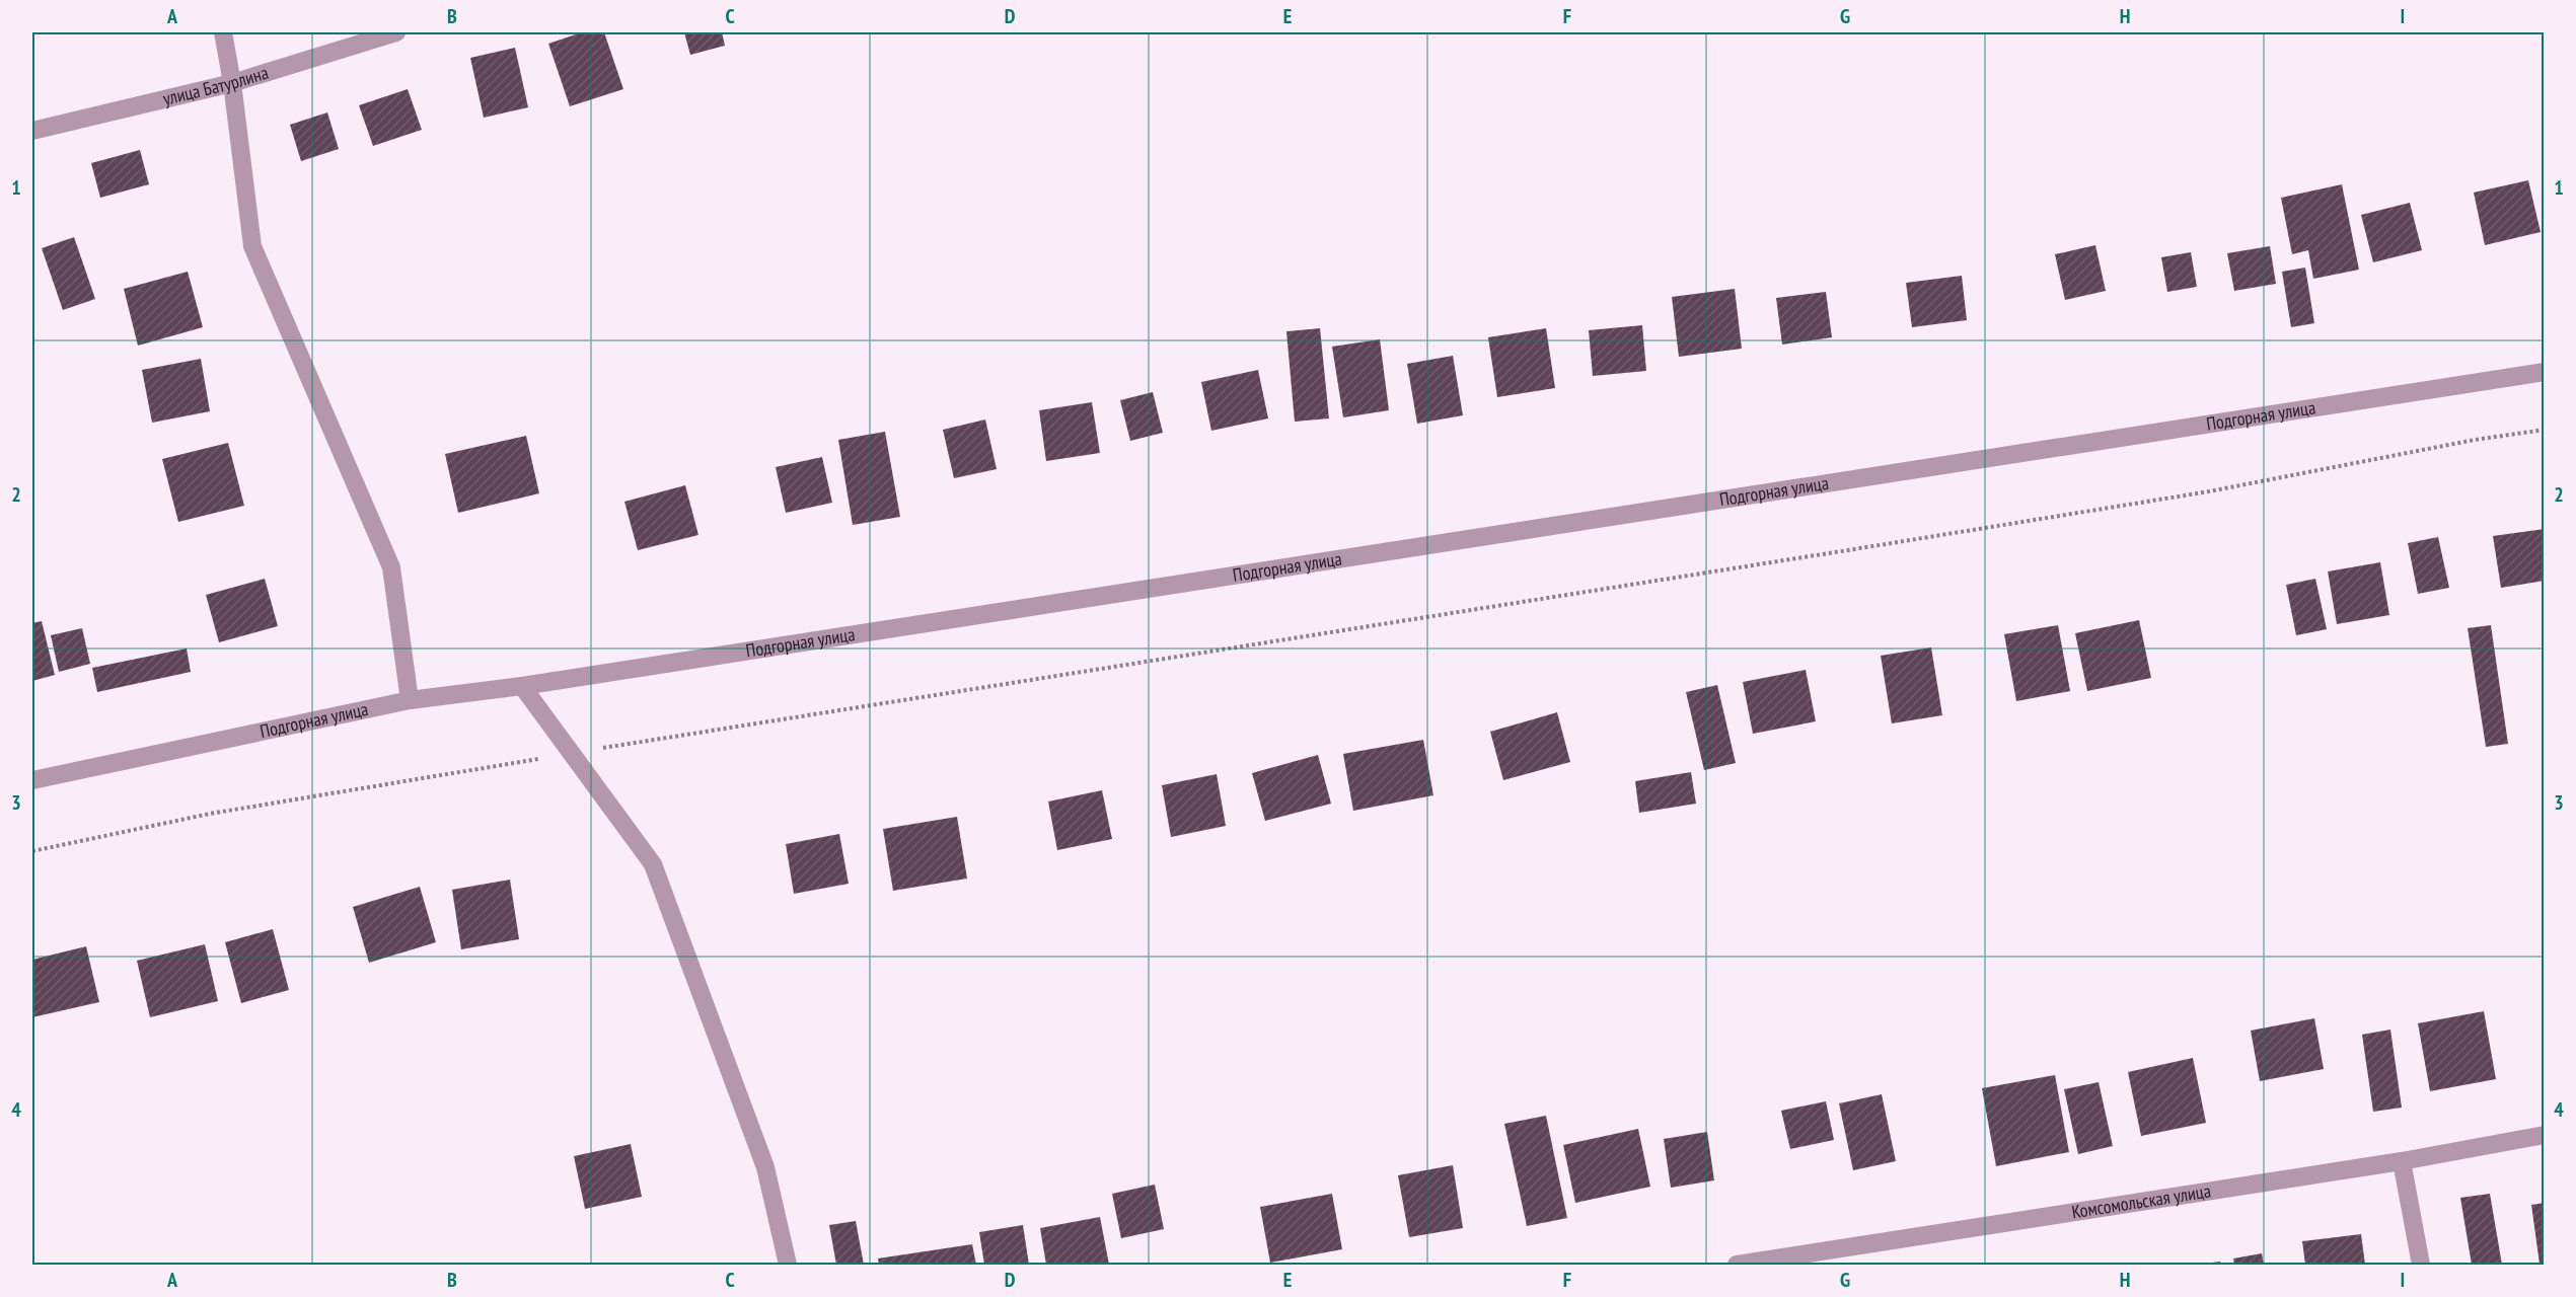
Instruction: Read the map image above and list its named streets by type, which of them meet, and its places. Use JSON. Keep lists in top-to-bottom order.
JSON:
{
  "streets": {
    "street": ["улица Батурлина", "Подгорная улица", "Комсомольская улица"]
  },
  "grid": {
    "columns": [
      "A",
      "B",
      "C",
      "D",
      "E",
      "F",
      "G",
      "H",
      "I"
    ],
    "rows": [
      "1",
      "2",
      "3",
      "4"
    ]
  }
}
